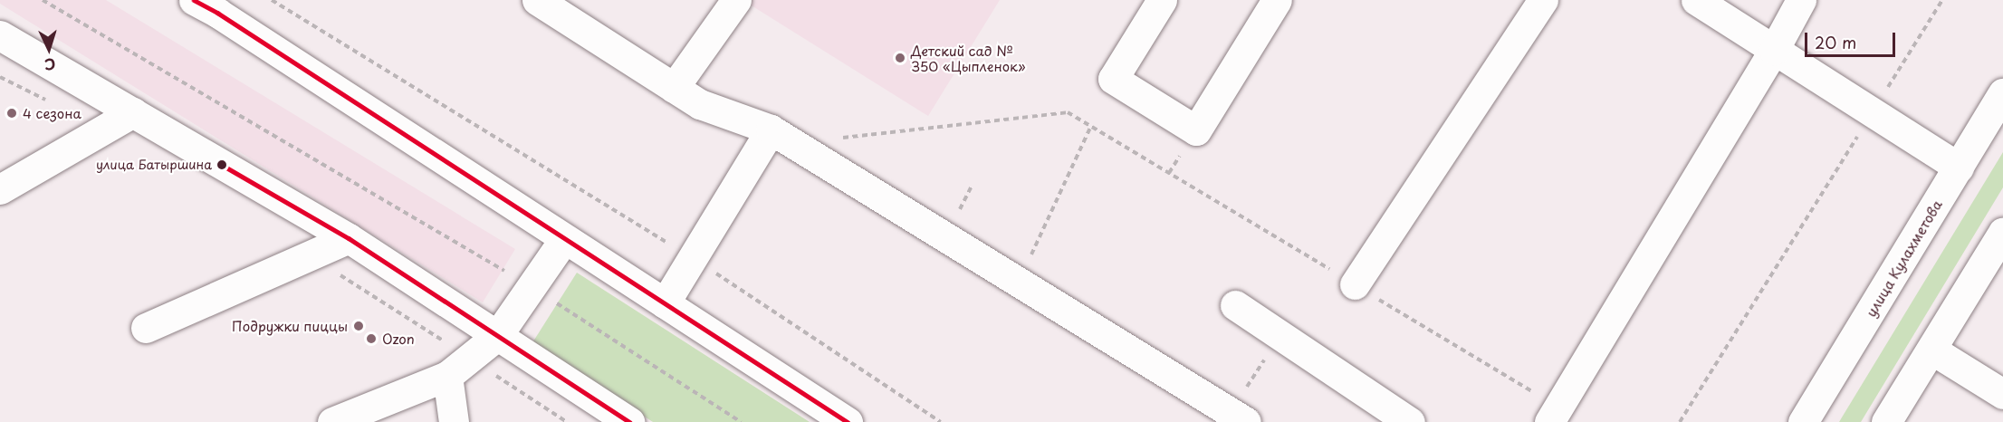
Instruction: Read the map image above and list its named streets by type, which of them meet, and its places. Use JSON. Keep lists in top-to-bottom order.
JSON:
{
  "streets": {
    "street": ["улица Кулахметова"]
  },
  "places": [
    "Детский сад № 350 «Цыпленок»",
    "4 сезона",
    "улица Батыршина",
    "Подружки пиццы",
    "Ozon"
  ],
  "scale_bar": "20 m",
  "north": "bottom"
}
